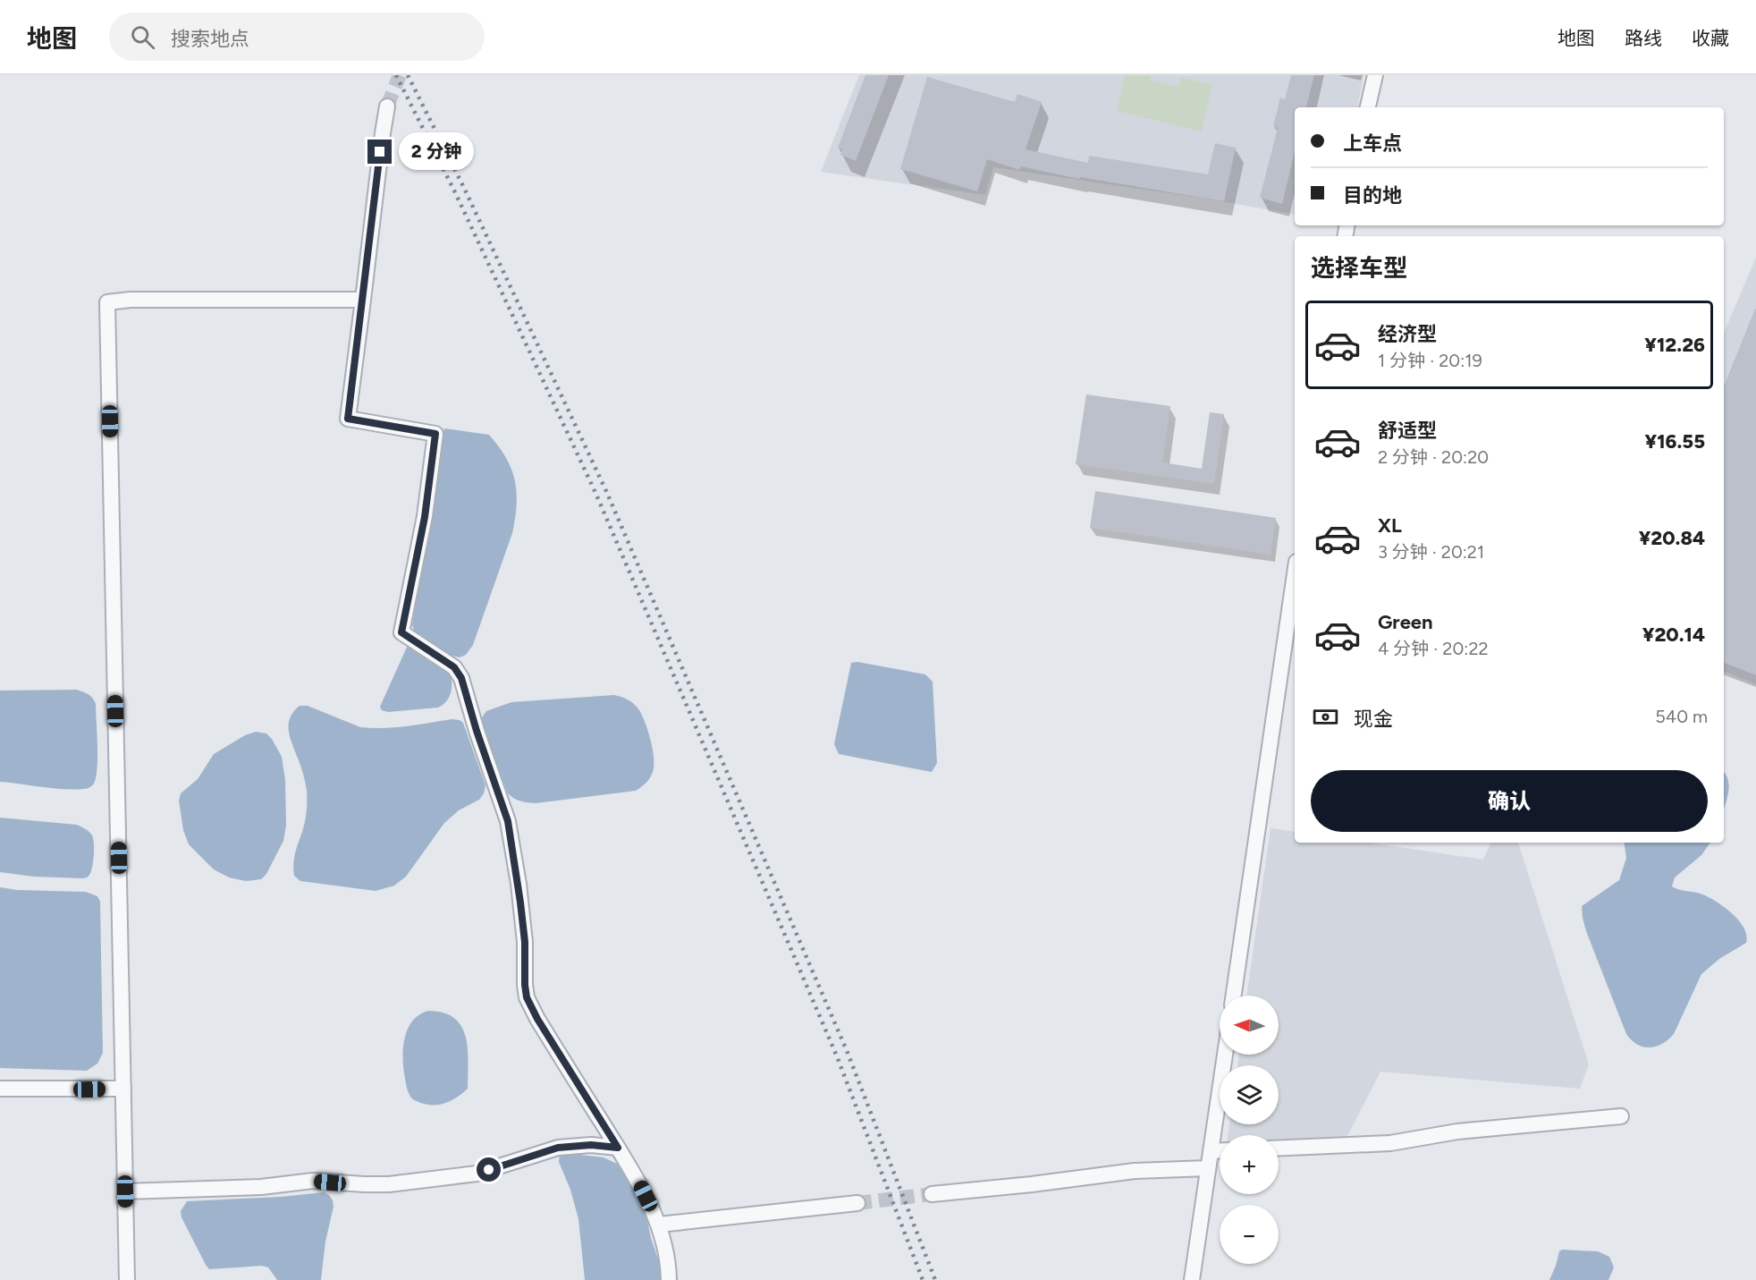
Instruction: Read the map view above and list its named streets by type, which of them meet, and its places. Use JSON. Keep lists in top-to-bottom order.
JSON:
{
  "north": "left",
  "page": {
    "header": "地图",
    "search": "搜索地点",
    "nav": ["地图", "路线", "收藏"],
    "banner": ["上车点", "目的地"],
    "bubble": "2 分钟",
    "heading": "选择车型",
    "list": [
      {
        "name": "经济型",
        "note": "1 分钟 · 20:19",
        "value": "¥12.26"
      },
      {
        "name": "舒适型",
        "note": "2 分钟 · 20:20",
        "value": "¥16.55"
      },
      {
        "name": "XL",
        "note": "3 分钟 · 20:21",
        "value": "¥20.84"
      },
      {
        "name": "Green",
        "note": "4 分钟 · 20:22",
        "value": "¥20.14"
      }
    ],
    "pay": ["现金", "540 m"],
    "buttons": "确认",
    "map_buttons": ["+", "−"]
  }
}
